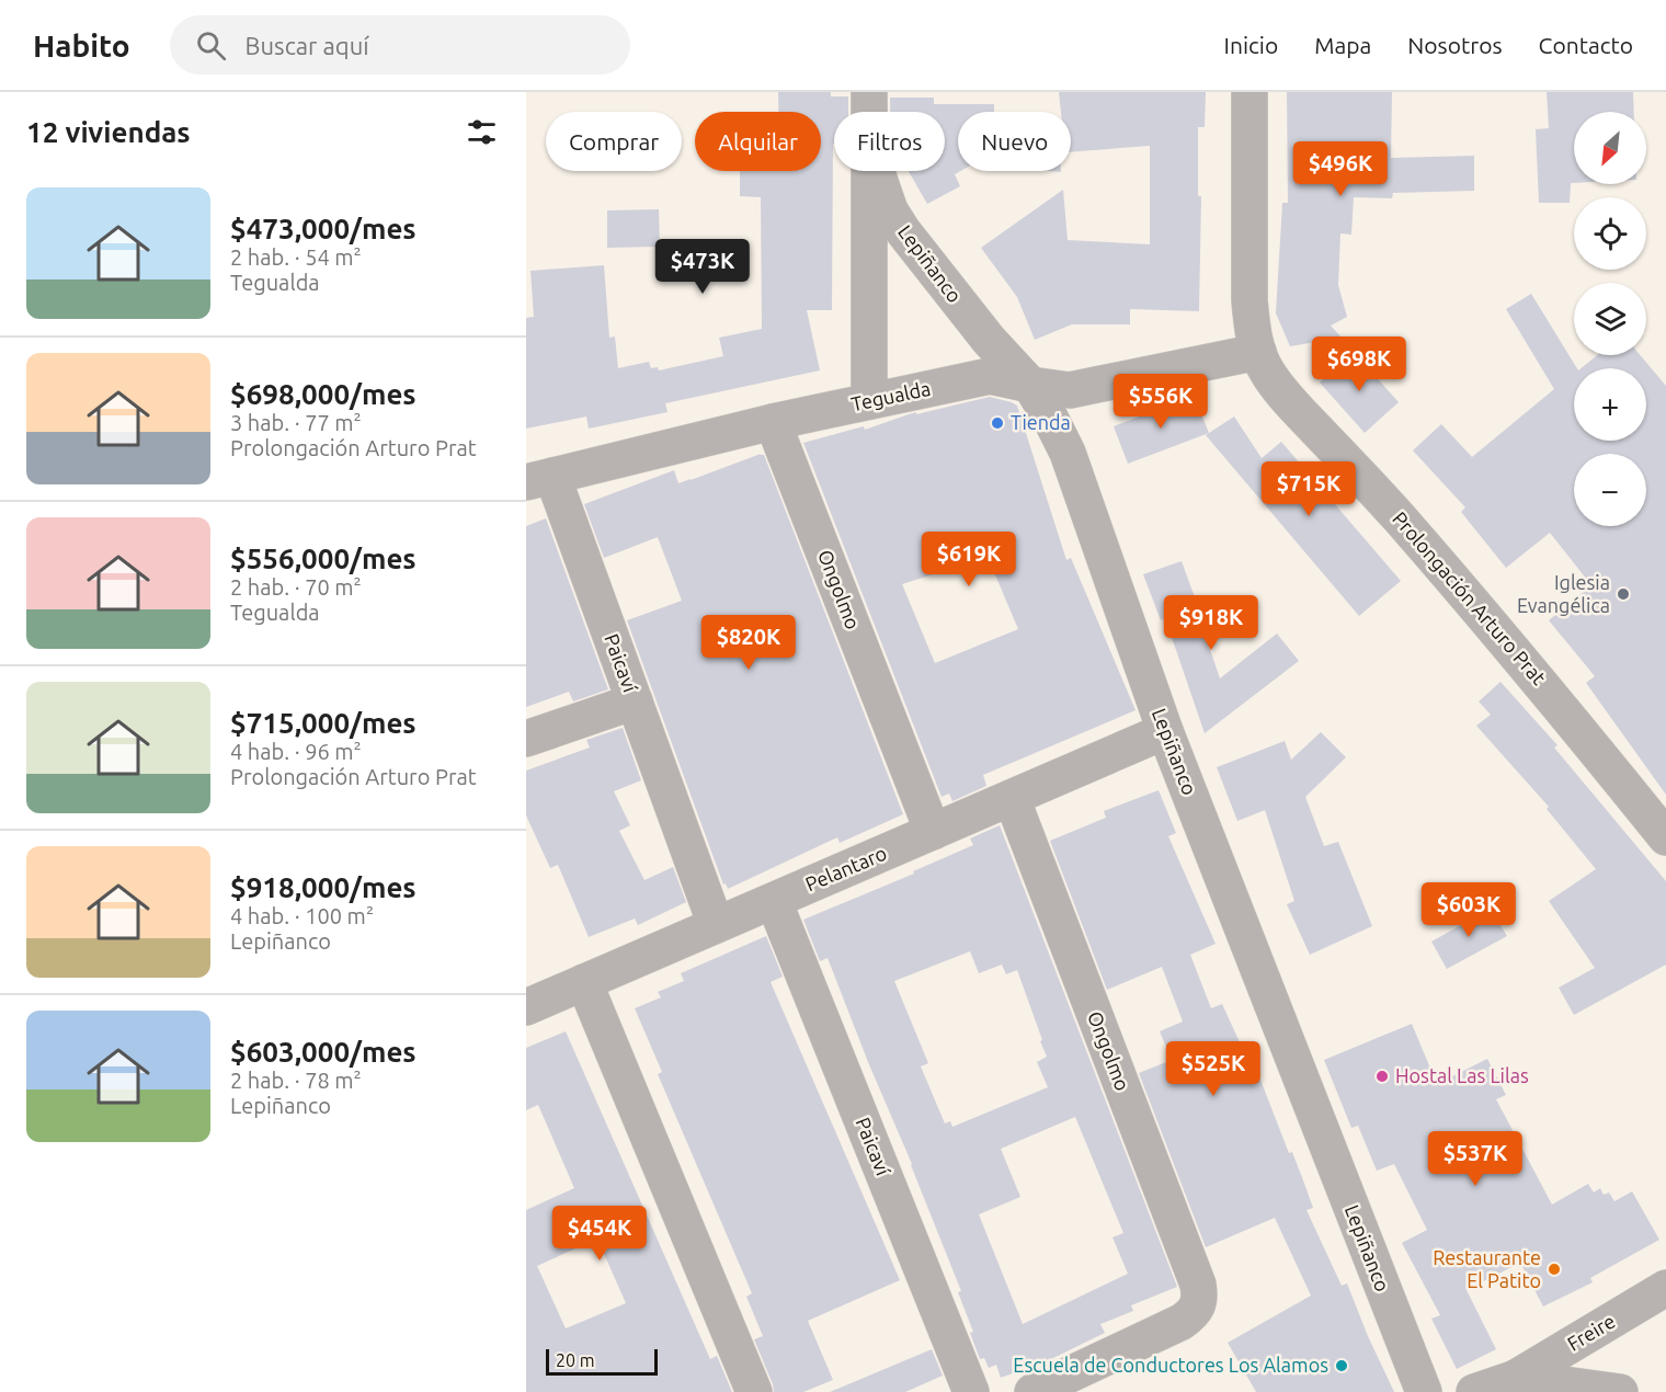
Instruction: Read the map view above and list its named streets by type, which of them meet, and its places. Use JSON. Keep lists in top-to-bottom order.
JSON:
{
  "streets": {
    "street": [
      "Lepiñanco",
      "Tegualda",
      "Ongolmo",
      "Prolongación Arturo Prat",
      "Paicaví",
      "Pelantaro",
      "Freire"
    ]
  },
  "crossings": [
    ["Lepiñanco", "Tegualda"],
    ["Lepiñanco", "Pelantaro"],
    ["Tegualda", "Ongolmo"],
    ["Tegualda", "Prolongación Arturo Prat"],
    ["Tegualda", "Paicaví"],
    ["Ongolmo", "Pelantaro"],
    ["Paicaví", "Pelantaro"]
  ],
  "places": [
    "Tienda",
    "Iglesia Evangélica",
    "Hostal Las Lilas",
    "Restaurante El Patito",
    "Escuela de Conductores Los Alamos"
  ],
  "scale_bar": "20 m",
  "north": "bottom left",
  "page": {
    "header": "Habito",
    "search": "Buscar aquí",
    "nav": [
      "Inicio",
      "Mapa",
      "Nosotros",
      "Contacto"
    ],
    "heading": "12 viviendas",
    "map_buttons": ["+", "−"],
    "chip": [
      "Comprar",
      "Alquilar",
      "Filtros",
      "Nuevo"
    ],
    "price": [
      "$496K",
      "$473K",
      "$698K",
      "$556K",
      "$715K",
      "$619K",
      "$918K",
      "$820K",
      "$603K",
      "$525K",
      "$537K",
      "$454K"
    ],
    "list": [
      {
        "name": "$473,000/mes",
        "note": "2 hab. · 54 m² · Tegualda"
      },
      {
        "name": "$698,000/mes",
        "note": "3 hab. · 77 m² · Prolongación Arturo Prat"
      },
      {
        "name": "$556,000/mes",
        "note": "2 hab. · 70 m² · Tegualda"
      },
      {
        "name": "$715,000/mes",
        "note": "4 hab. · 96 m² · Prolongación Arturo Prat"
      },
      {
        "name": "$918,000/mes",
        "note": "4 hab. · 100 m² · Lepiñanco"
      },
      {
        "name": "$603,000/mes",
        "note": "2 hab. · 78 m² · Lepiñanco"
      }
    ],
    "scale": "20 m"
  }
}
